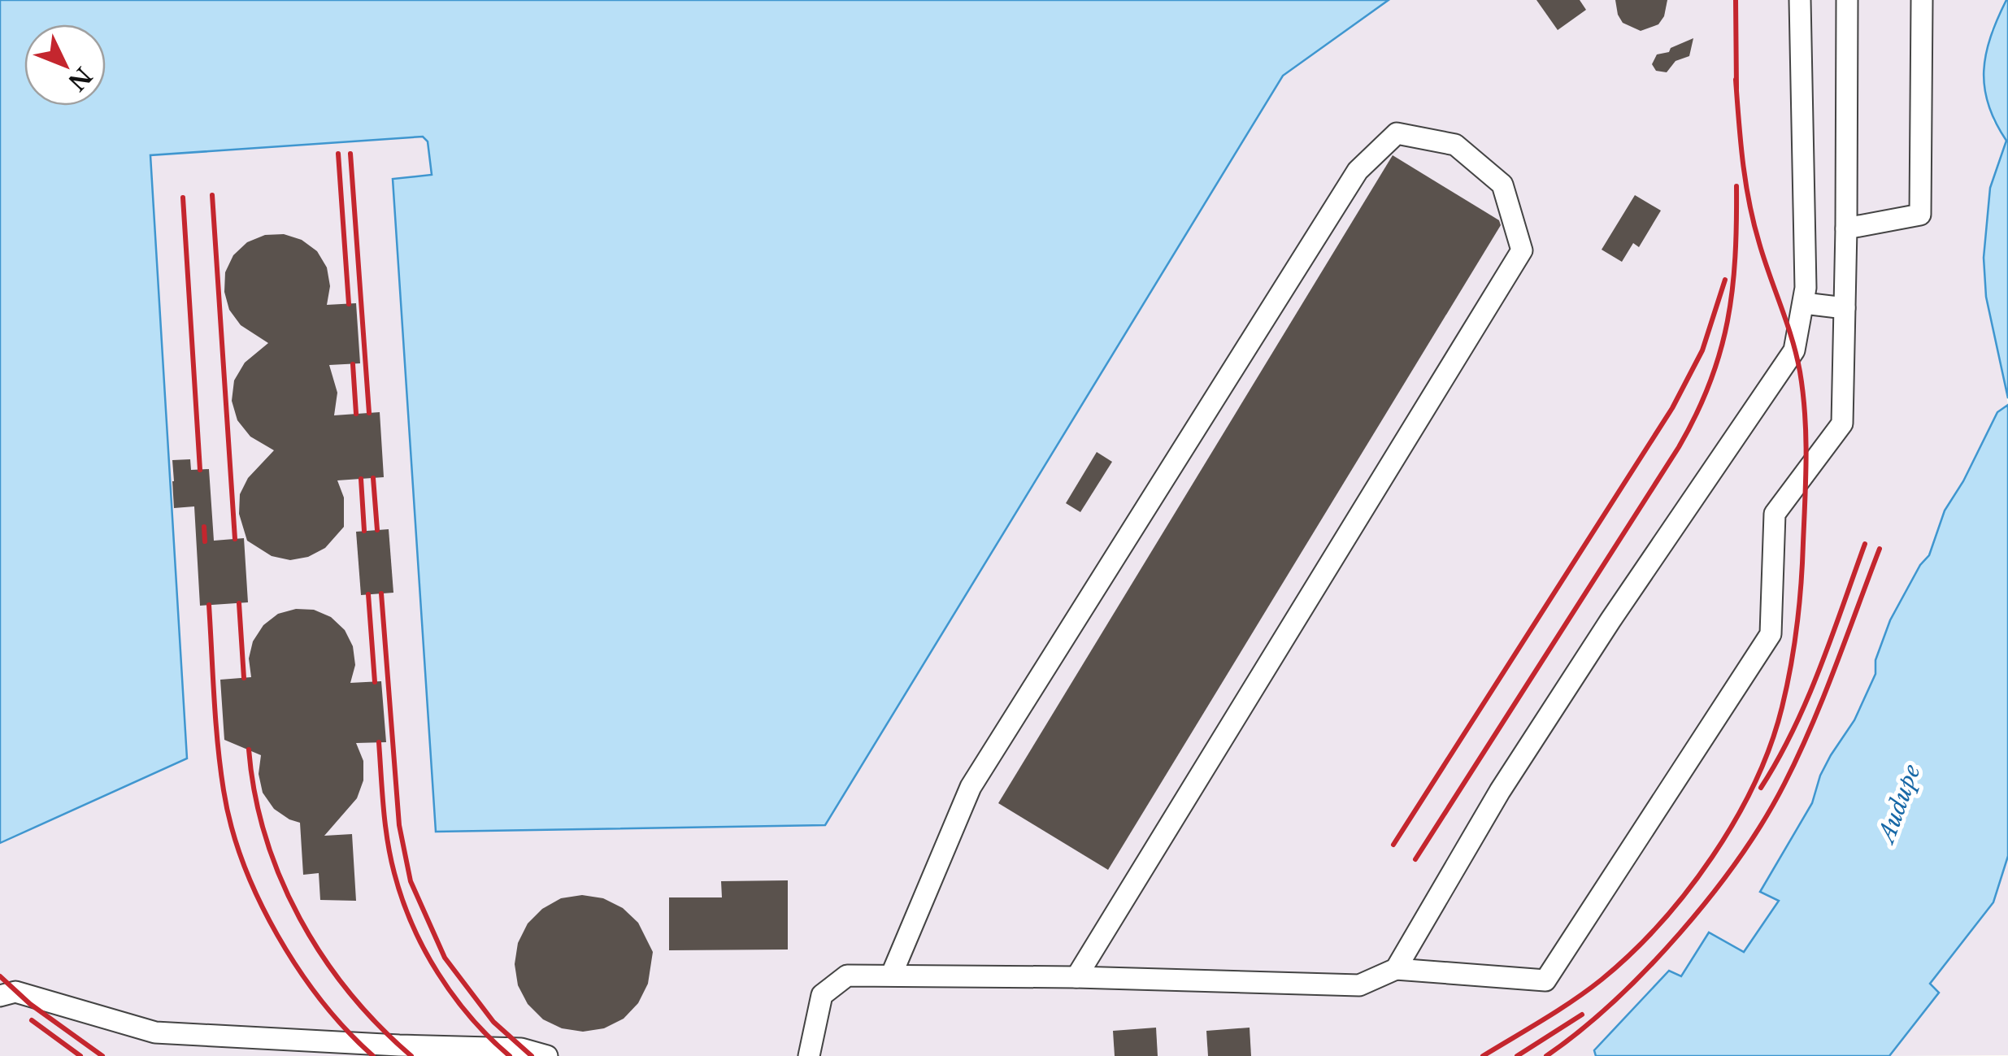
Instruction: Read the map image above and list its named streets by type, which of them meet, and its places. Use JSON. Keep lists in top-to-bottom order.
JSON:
{
  "water": ["Audupe"],
  "north": "bottom right"
}
